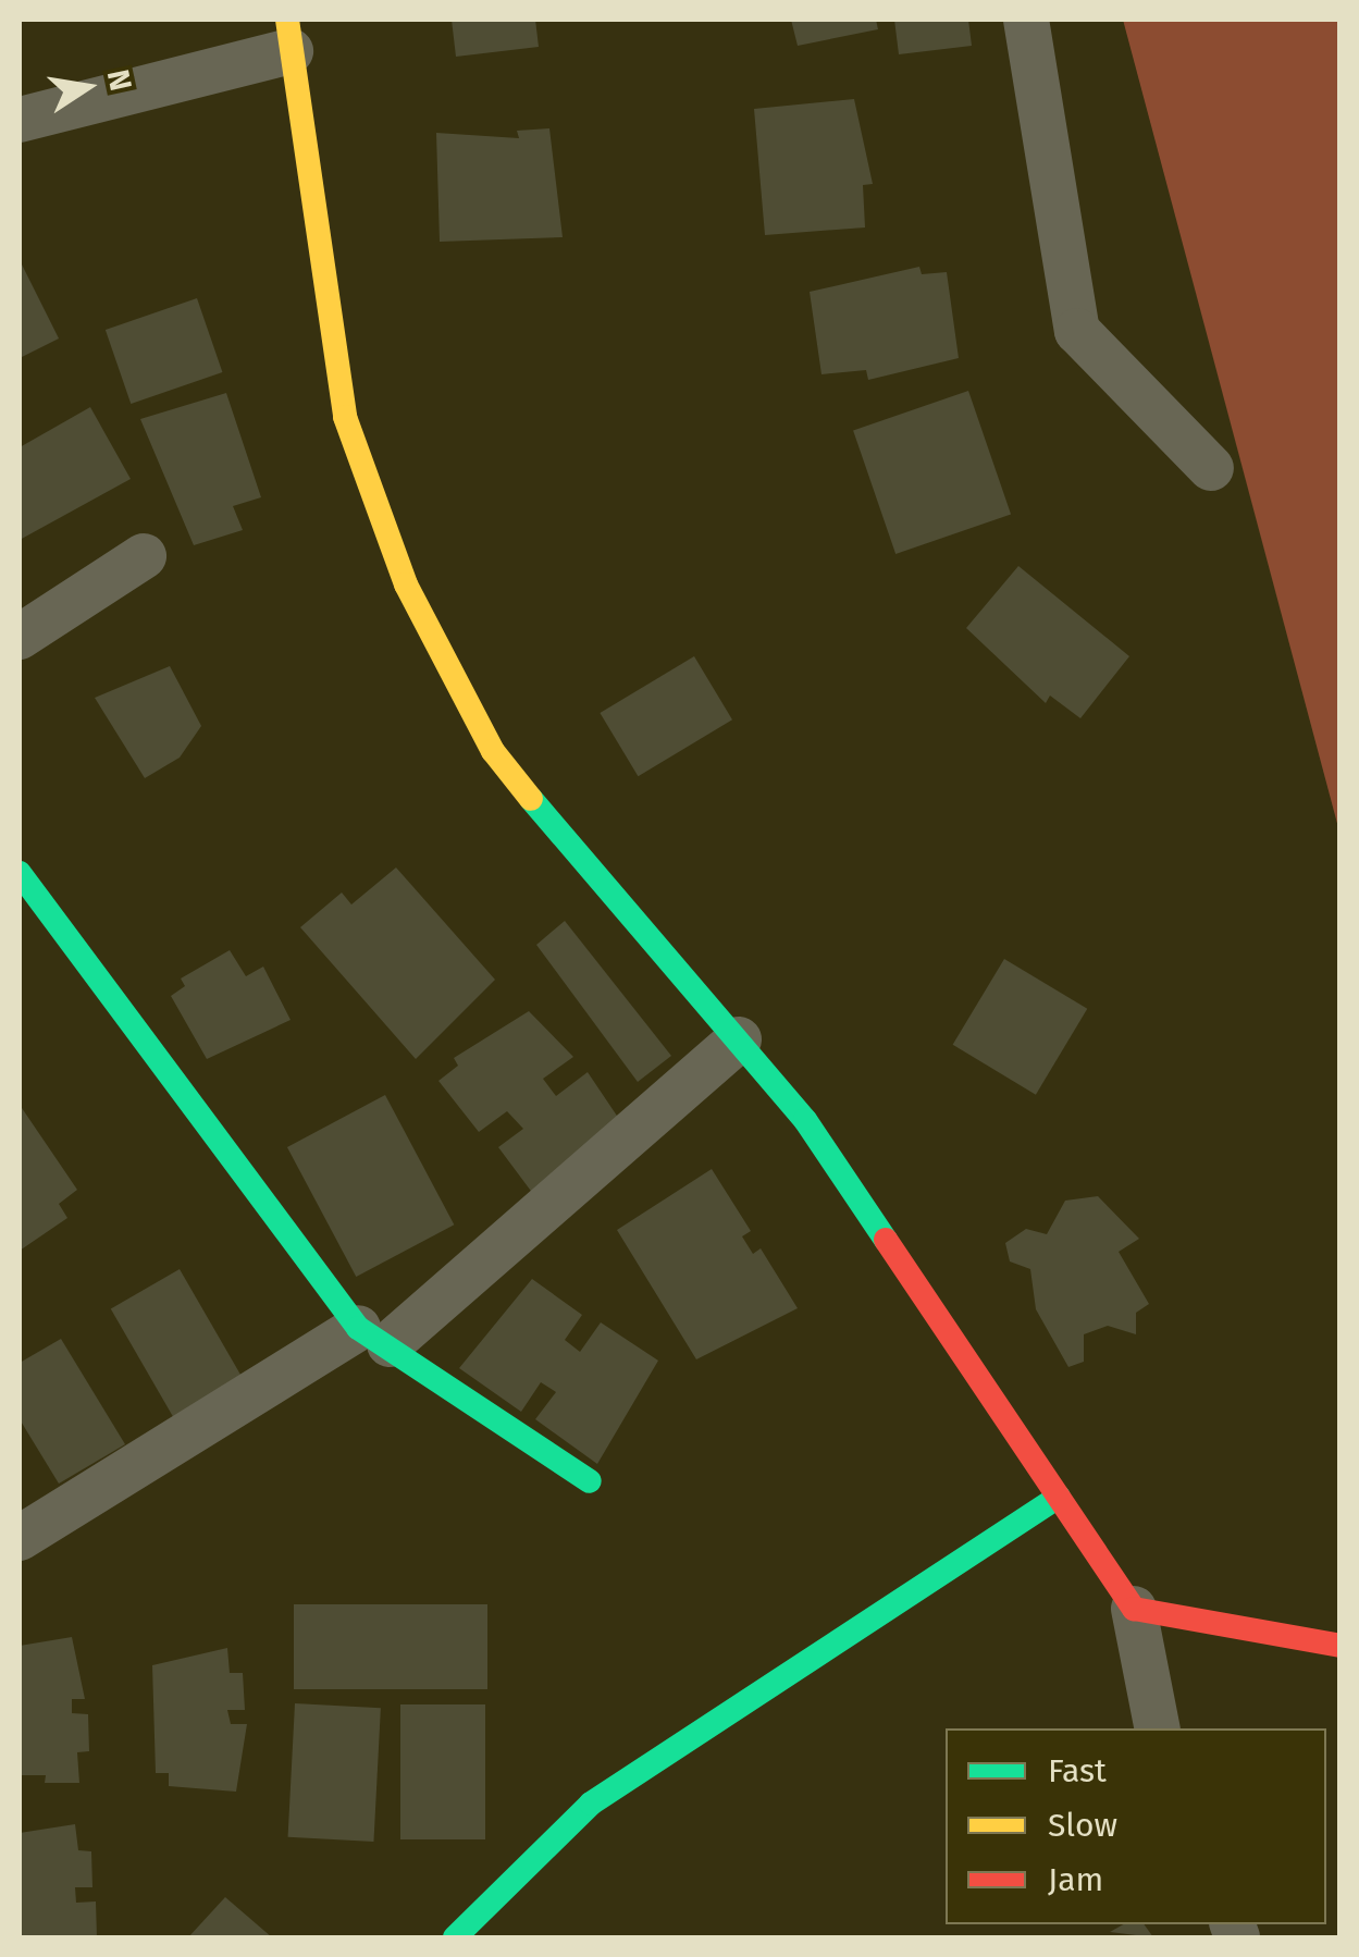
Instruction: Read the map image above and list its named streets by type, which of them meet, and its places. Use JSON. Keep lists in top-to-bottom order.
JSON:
{
  "legend": ["Fast", "Slow", "Jam"],
  "north": "right"
}
